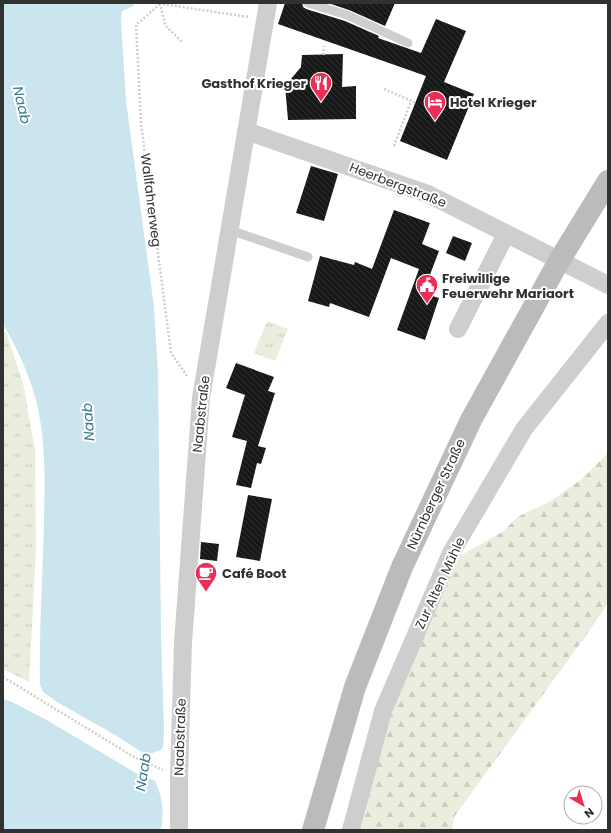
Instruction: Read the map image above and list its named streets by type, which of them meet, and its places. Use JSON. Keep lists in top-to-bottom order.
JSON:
{
  "streets": {
    "main road": ["Nürnberger Straße"],
    "street": ["Heerbergstraße", "Naabstraße", "Zur Alten Mühle"],
    "path": ["Wallfahrerweg"]
  },
  "crossings": [
    ["Heerbergstraße", "Naabstraße"],
    ["Heerbergstraße", "Nürnberger Straße"],
    ["Wallfahrerweg", "Naabstraße"]
  ],
  "water": ["Naab"],
  "places": {
    "restaurant": ["Gasthof Krieger"],
    "hotel": ["Hotel Krieger"],
    "public building": ["Freiwillige Feuerwehr Mariaort"],
    "cafe": ["Café Boot"]
  },
  "north": "bottom right"
}
